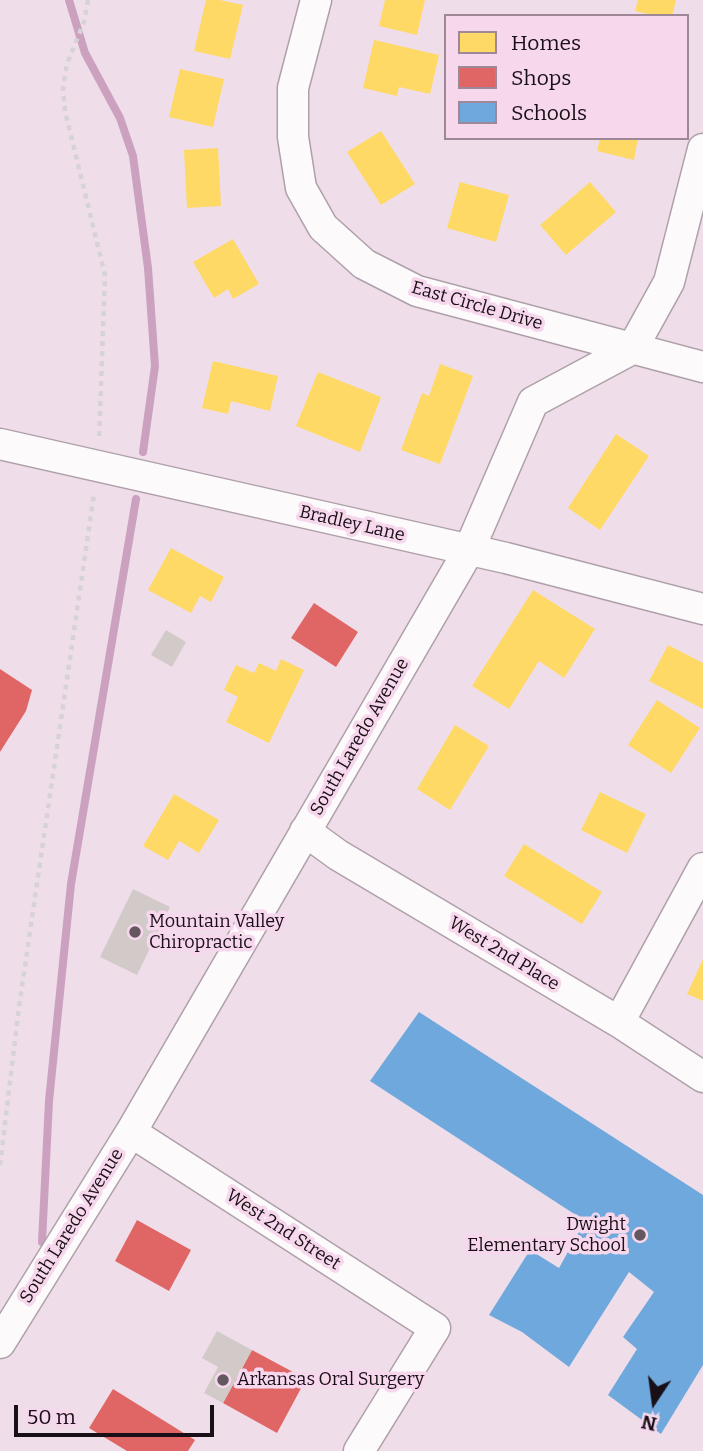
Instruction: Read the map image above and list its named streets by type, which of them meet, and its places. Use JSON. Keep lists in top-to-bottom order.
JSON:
{
  "streets": {
    "street": [
      "East Circle Drive",
      "Bradley Lane",
      "South Laredo Avenue",
      "West 2nd Place",
      "West 2nd Street"
    ]
  },
  "crossings": [
    ["East Circle Drive", "South Laredo Avenue"],
    ["Bradley Lane", "South Laredo Avenue"],
    ["South Laredo Avenue", "West 2nd Place"],
    ["South Laredo Avenue", "West 2nd Street"]
  ],
  "places": ["Mountain Valley Chiropractic", "Dwight Elementary School", "Arkansas Oral Surgery"],
  "legend": ["Homes", "Shops", "Schools"],
  "scale_bar": "50 m",
  "north": "bottom"
}
